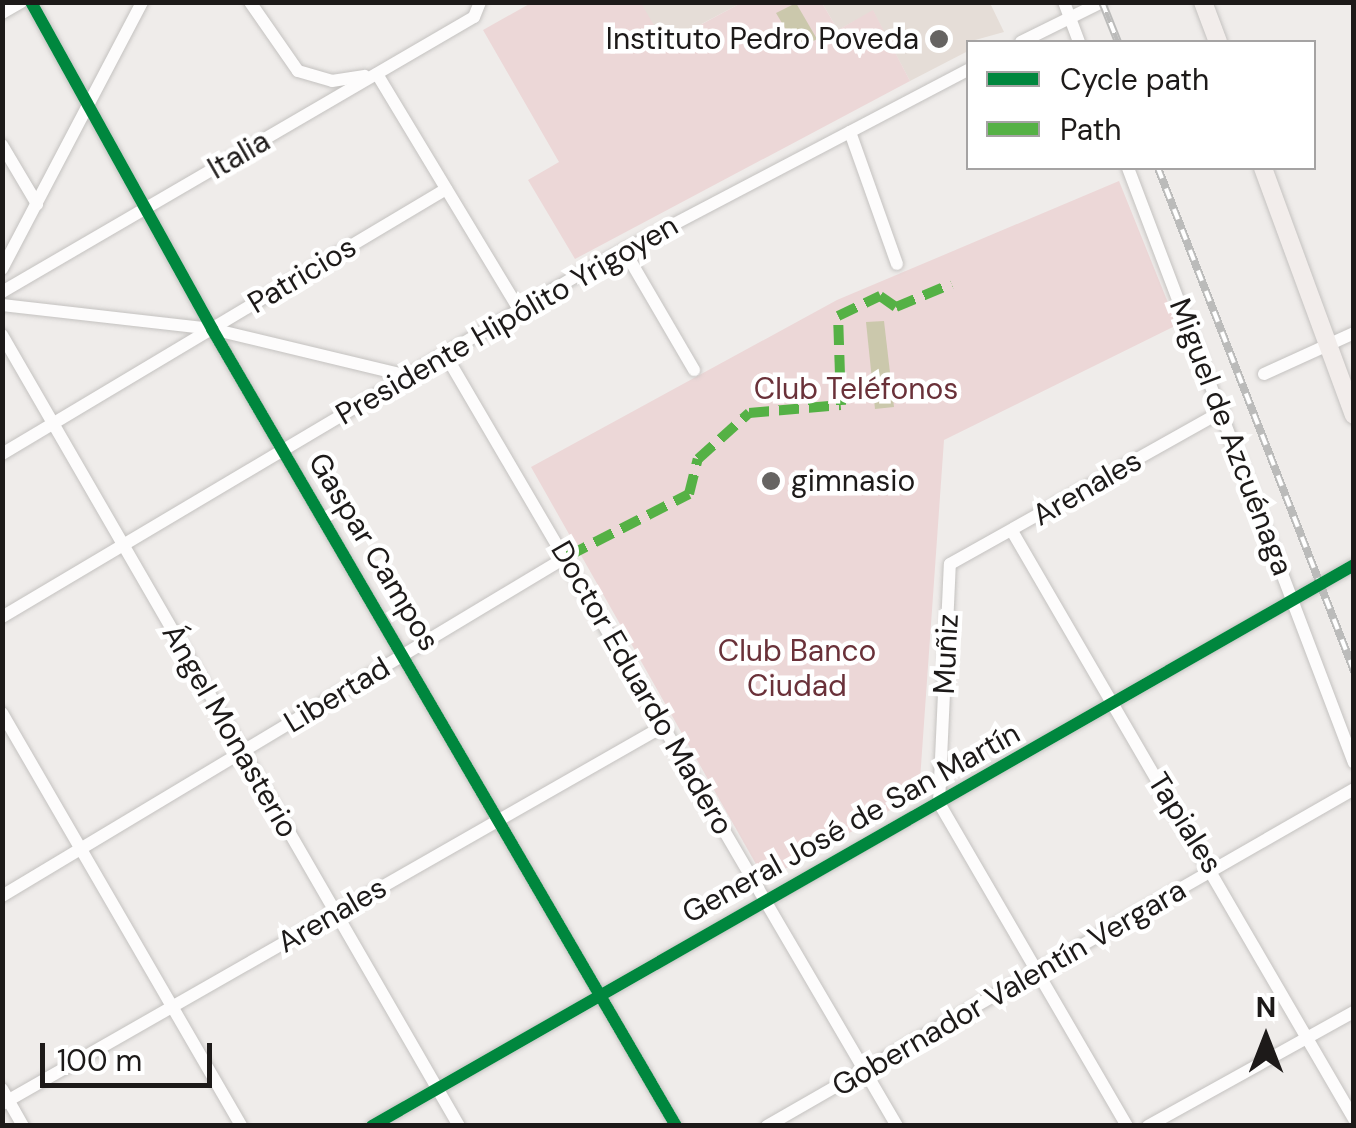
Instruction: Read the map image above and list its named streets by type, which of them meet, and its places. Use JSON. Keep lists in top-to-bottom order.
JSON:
{
  "streets": {
    "street": [
      "Italia",
      "Patricios",
      "Presidente Hipólito Yrigoyen",
      "Miguel de Azcuénaga",
      "Arenales",
      "Gaspar Campos",
      "Muñiz",
      "Doctor Eduardo Madero",
      "Libertad",
      "Ángel Monasterio",
      "General José de San Martín",
      "Tapiales",
      "Gobernador Valentín Vergara"
    ]
  },
  "crossings": [
    ["Italia", "Gaspar Campos"],
    ["Patricios", "Gaspar Campos"],
    ["Patricios", "Ángel Monasterio"],
    ["Presidente Hipólito Yrigoyen", "Gaspar Campos"],
    ["Presidente Hipólito Yrigoyen", "Doctor Eduardo Madero"],
    ["Presidente Hipólito Yrigoyen", "Ángel Monasterio"],
    ["Miguel de Azcuénaga", "Arenales"],
    ["Miguel de Azcuénaga", "General José de San Martín"],
    ["Arenales", "Gaspar Campos"],
    ["Arenales", "Muñiz"],
    ["Arenales", "Doctor Eduardo Madero"],
    ["Arenales", "Ángel Monasterio"],
    ["Arenales", "Tapiales"],
    ["Gaspar Campos", "Libertad"],
    ["Gaspar Campos", "General José de San Martín"],
    ["Muñiz", "General José de San Martín"],
    ["Doctor Eduardo Madero", "Libertad"],
    ["Doctor Eduardo Madero", "General José de San Martín"],
    ["Doctor Eduardo Madero", "Gobernador Valentín Vergara"],
    ["Libertad", "Ángel Monasterio"],
    ["Ángel Monasterio", "General José de San Martín"],
    ["General José de San Martín", "Tapiales"],
    ["Tapiales", "Gobernador Valentín Vergara"]
  ],
  "parks": ["Club Teléfonos", "Club Banco Ciudad"],
  "places": ["Instituto Pedro Poveda", "gimnasio"],
  "legend": ["Cycle path", "Path"],
  "scale_bar": "100 m",
  "north": "top"
}
